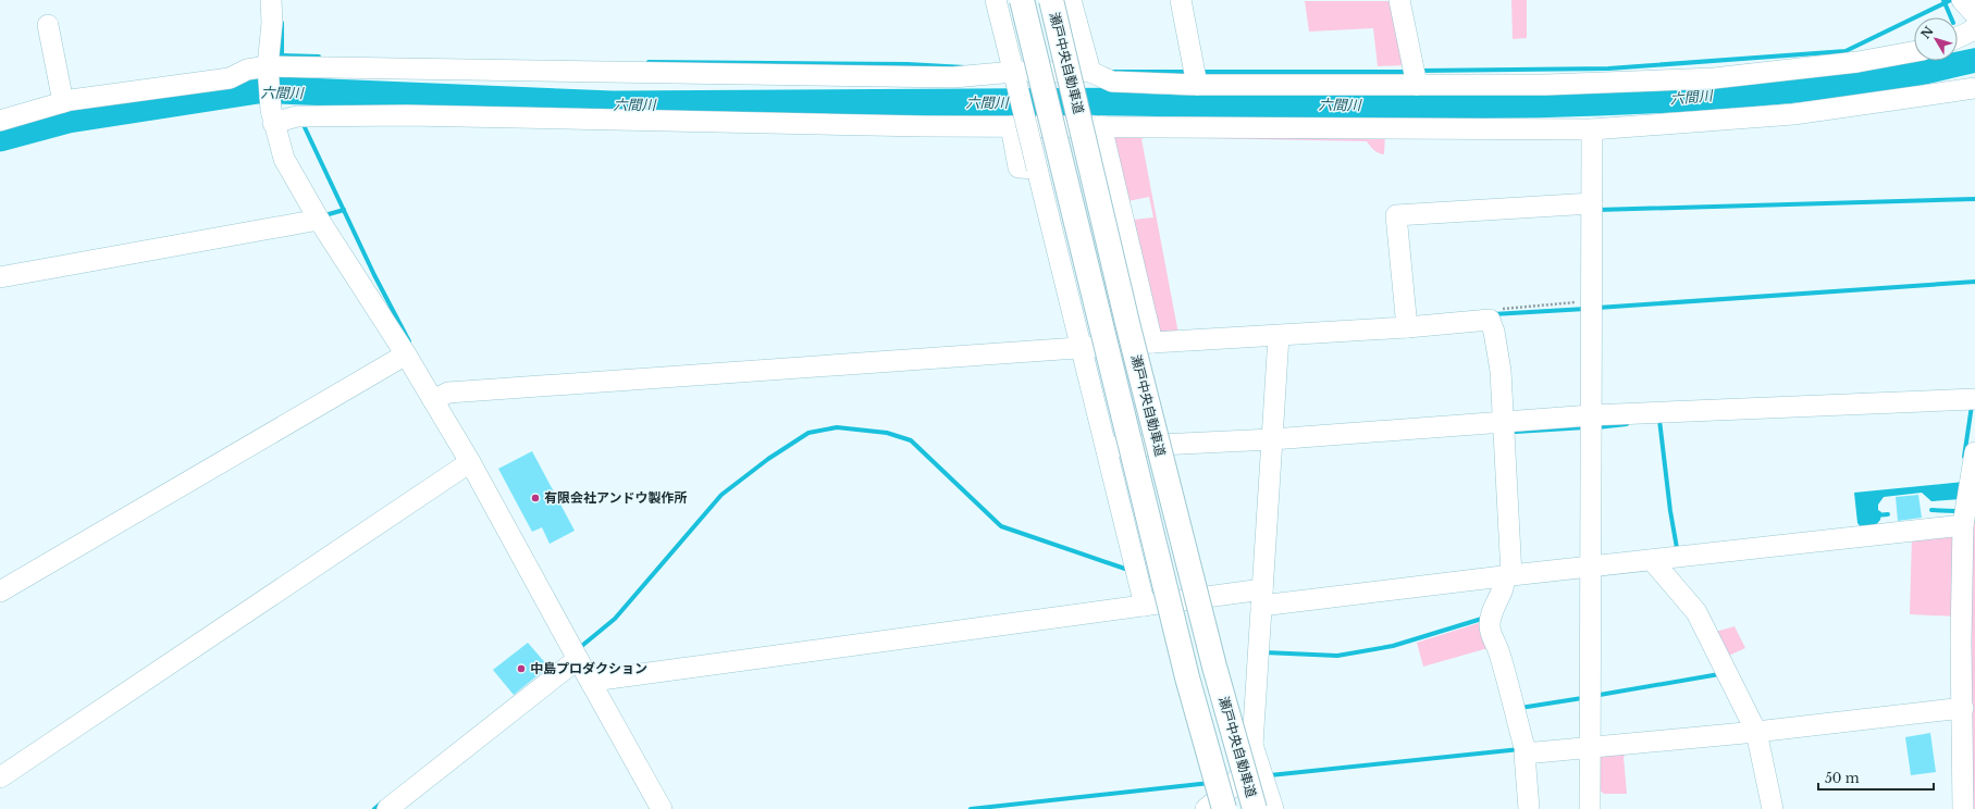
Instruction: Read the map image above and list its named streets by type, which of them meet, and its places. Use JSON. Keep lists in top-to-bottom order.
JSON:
{
  "streets": {
    "highway": ["瀬戸中央自動車道"]
  },
  "water": ["六間川"],
  "places": ["有限会社アンドウ製作所", "中島プロダクション"],
  "scale_bar": "50 m",
  "north": "top left"
}
